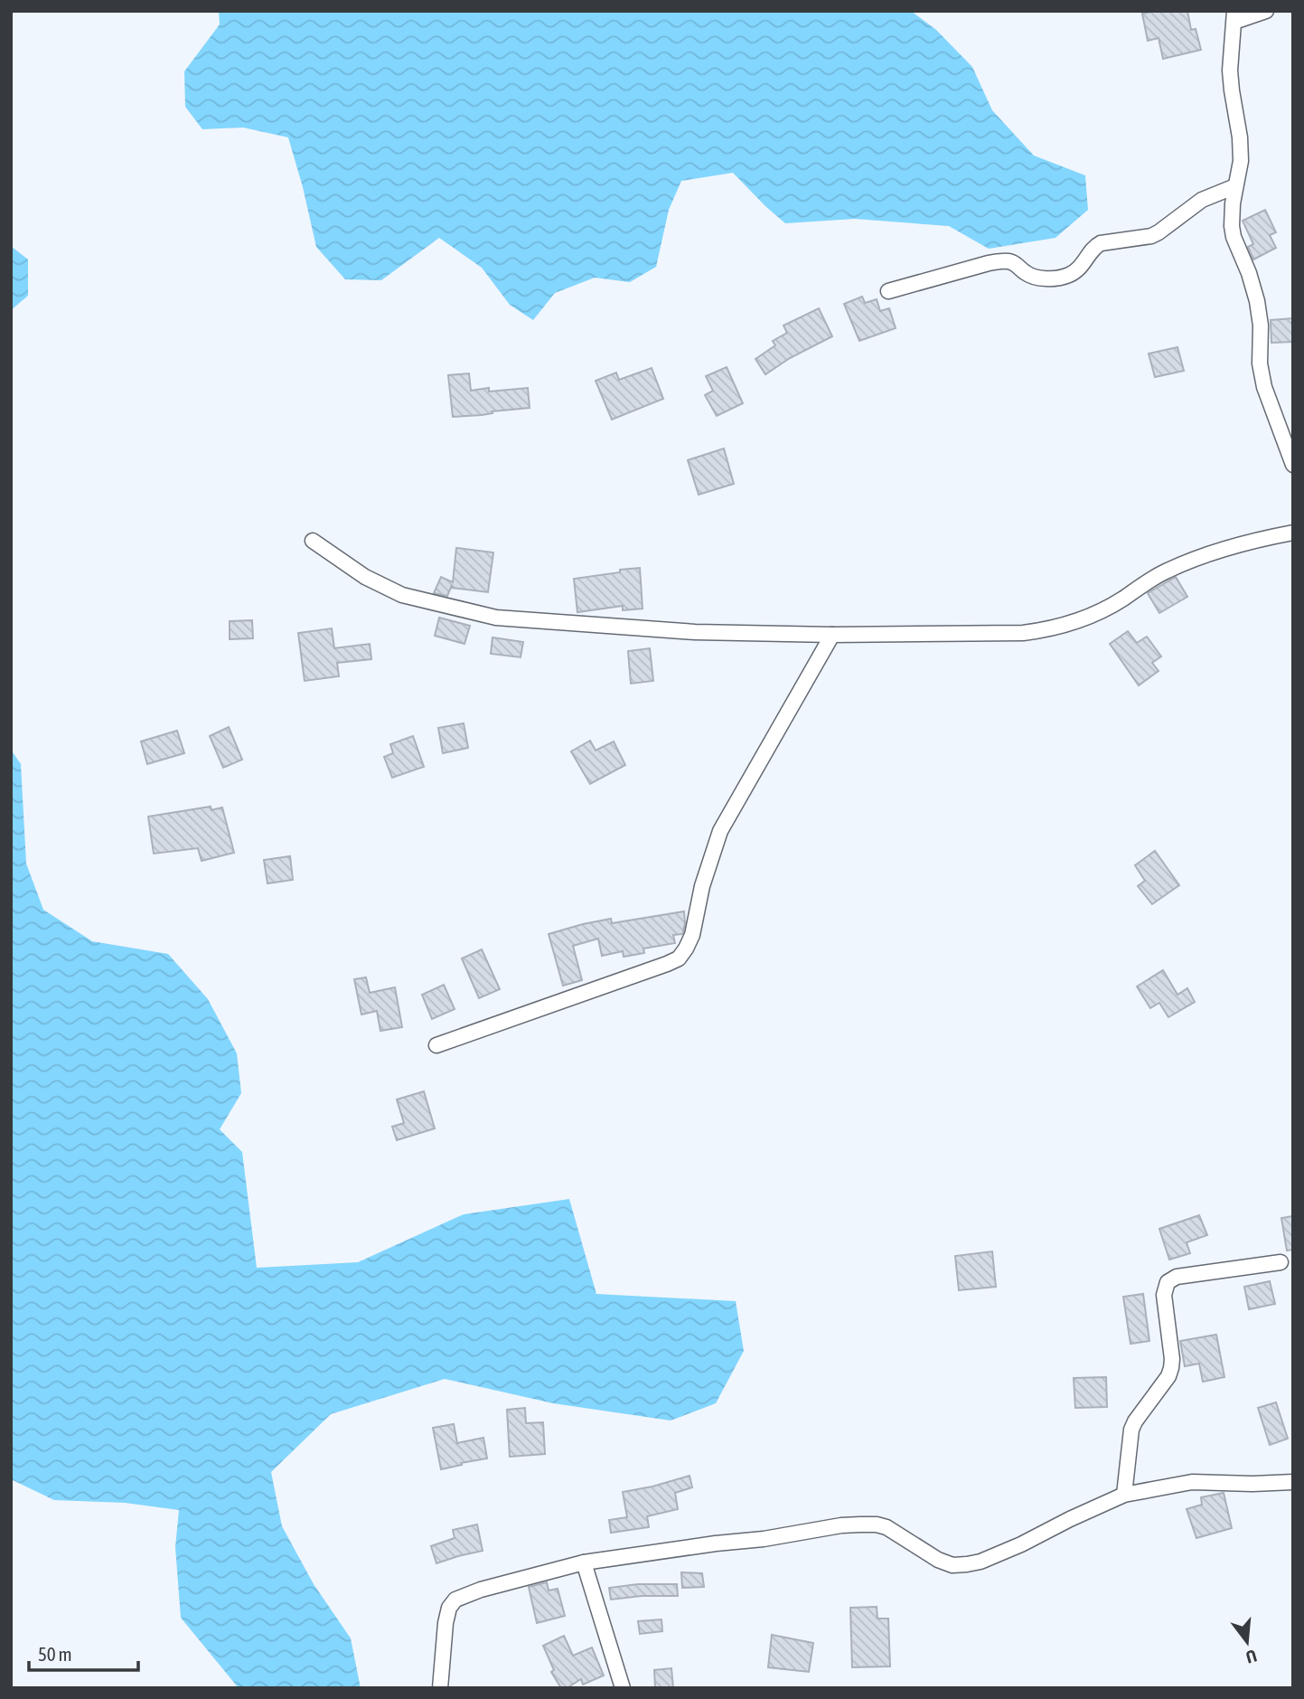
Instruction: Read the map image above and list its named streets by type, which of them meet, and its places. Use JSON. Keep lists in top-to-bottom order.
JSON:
{
  "scale_bar": "50 m",
  "north": "bottom"
}
